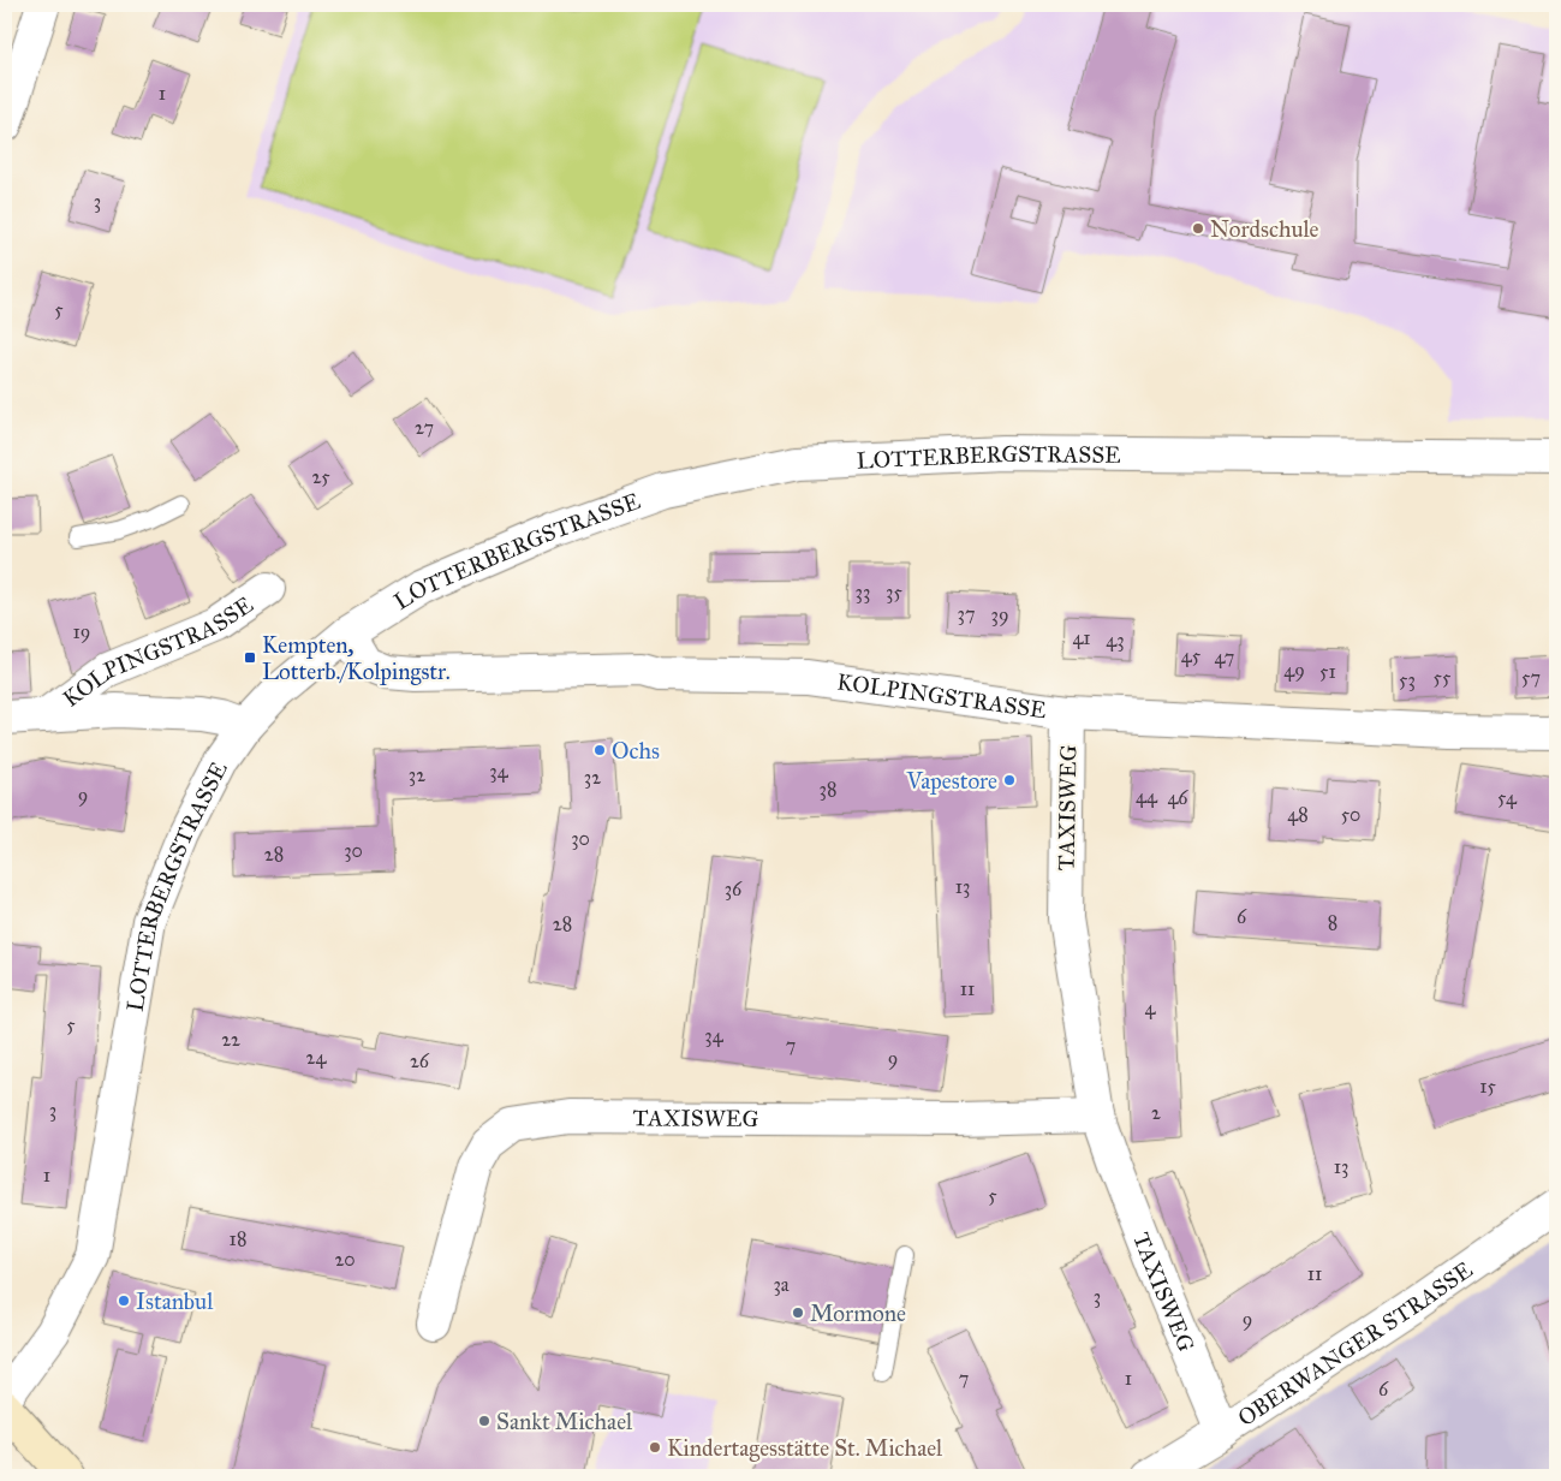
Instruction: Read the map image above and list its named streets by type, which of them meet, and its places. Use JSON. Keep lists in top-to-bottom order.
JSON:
{
  "streets": {
    "street": [
      "LOTTERBERGSTRASSE",
      "KOLPINGSTRASSE",
      "TAXISWEG",
      "OBERWANGER STRASSE"
    ]
  },
  "crossings": [
    ["LOTTERBERGSTRASSE", "KOLPINGSTRASSE"],
    ["KOLPINGSTRASSE", "TAXISWEG"],
    ["TAXISWEG", "OBERWANGER STRASSE"]
  ],
  "places": {
    "other": [
      "Nordschule",
      "Ochs",
      "Vapestore",
      "Istanbul",
      "Mormone",
      "Sankt Michael",
      "Kindertagesstätte St. Michael"
    ],
    "transit": ["Kempten, Lotterb./Kolpingstr."]
  },
  "house_numbers": [
    "1",
    "3",
    "5",
    "27",
    "25",
    "33",
    "35",
    "37",
    "39",
    "19",
    "41",
    "43",
    "45",
    "47",
    "49",
    "51",
    "55",
    "57",
    "53",
    "34",
    "32",
    "32",
    "38",
    "9",
    "44",
    "46",
    "54",
    "48",
    "50",
    "30",
    "30",
    "28",
    "13",
    "36",
    "6",
    "8",
    "28",
    "11",
    "4",
    "5",
    "34",
    "22",
    "7",
    "24",
    "9",
    "26",
    "15",
    "3",
    "2",
    "13",
    "1",
    "5",
    "18",
    "20",
    "11",
    "3a",
    "3",
    "9",
    "7",
    "1",
    "6"
  ]
}
